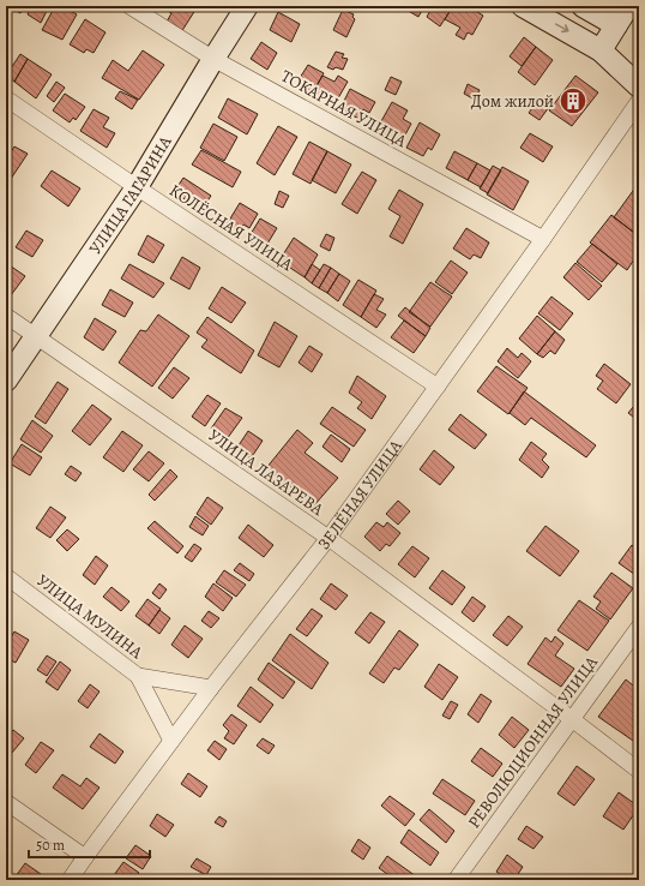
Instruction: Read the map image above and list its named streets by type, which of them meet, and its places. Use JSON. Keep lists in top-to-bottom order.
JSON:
{
  "streets": {
    "street": [
      "ТОКАРНАЯ УЛИЦА",
      "УЛИЦА ГАГАРИНА",
      "КОЛЁСНАЯ УЛИЦА",
      "УЛИЦА ЛАЗАРЕВА",
      "ЗЕЛЁНАЯ УЛИЦА",
      "УЛИЦА МУЛИНА",
      "РЕВОЛЮЦИОННАЯ УЛИЦА"
    ]
  },
  "crossings": [
    ["ТОКАРНАЯ УЛИЦА", "УЛИЦА ГАГАРИНА"],
    ["ТОКАРНАЯ УЛИЦА", "ЗЕЛЁНАЯ УЛИЦА"],
    ["УЛИЦА ГАГАРИНА", "КОЛЁСНАЯ УЛИЦА"],
    ["УЛИЦА ГАГАРИНА", "УЛИЦА ЛАЗАРЕВА"],
    ["КОЛЁСНАЯ УЛИЦА", "ЗЕЛЁНАЯ УЛИЦА"],
    ["УЛИЦА ЛАЗАРЕВА", "ЗЕЛЁНАЯ УЛИЦА"],
    ["УЛИЦА ЛАЗАРЕВА", "РЕВОЛЮЦИОННАЯ УЛИЦА"],
    ["ЗЕЛЁНАЯ УЛИЦА", "УЛИЦА МУЛИНА"]
  ],
  "places": {
    "building": ["Дом жилой"]
  },
  "scale_bar": "50 m"
}
